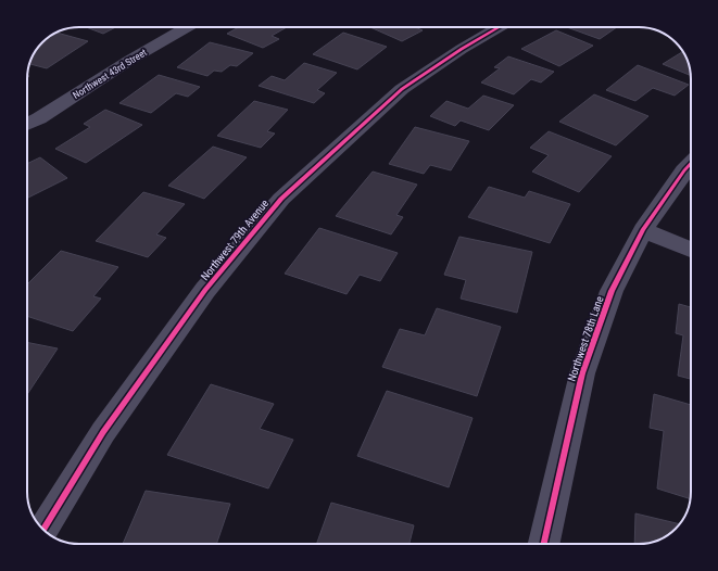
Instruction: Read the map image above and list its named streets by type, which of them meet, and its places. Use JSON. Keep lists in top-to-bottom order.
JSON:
{
  "streets": {
    "street": ["Northwest 43rd Street", "Northwest 79th Avenue", "Northwest 78th Lane"]
  }
}
